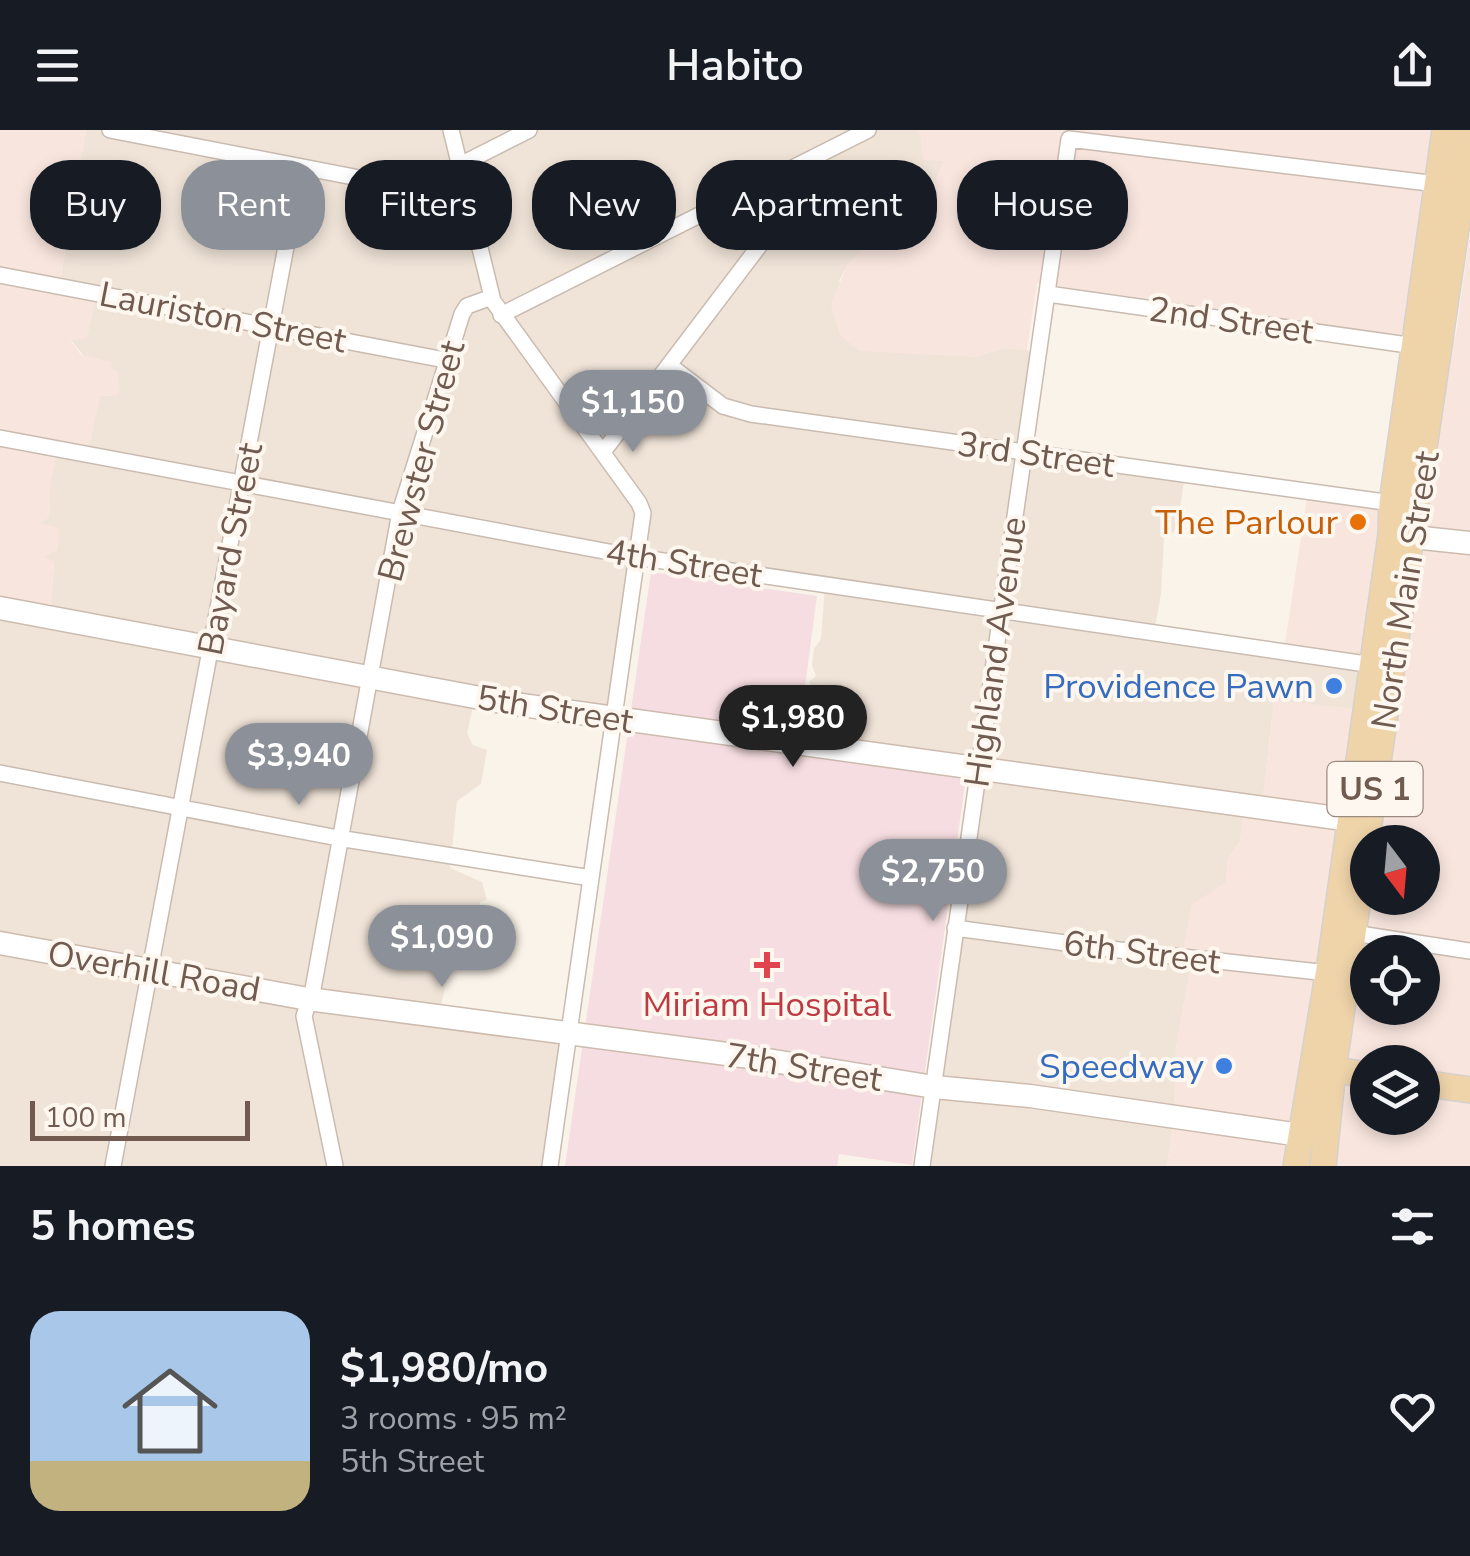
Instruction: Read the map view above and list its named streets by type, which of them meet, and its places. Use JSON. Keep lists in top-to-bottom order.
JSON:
{
  "streets": {
    "main road": ["North Main Street", "US 1"],
    "street": [
      "Lauriston Street",
      "2nd Street",
      "3rd Street",
      "Brewster Street",
      "Bayard Street",
      "4th Street",
      "Highland Avenue",
      "5th Street",
      "6th Street",
      "Overhill Road",
      "7th Street"
    ]
  },
  "crossings": [
    ["Lauriston Street", "Brewster Street"],
    ["Lauriston Street", "Bayard Street"],
    ["2nd Street", "North Main Street"],
    ["2nd Street", "Highland Avenue"],
    ["3rd Street", "North Main Street"],
    ["3rd Street", "Highland Avenue"],
    ["Brewster Street", "4th Street"],
    ["Brewster Street", "5th Street"],
    ["Brewster Street", "Overhill Road"],
    ["Brewster Street", "7th Street"],
    ["Bayard Street", "4th Street"],
    ["Bayard Street", "5th Street"],
    ["Bayard Street", "Overhill Road"],
    ["4th Street", "North Main Street"],
    ["4th Street", "Highland Avenue"],
    ["North Main Street", "Highland Avenue"],
    ["North Main Street", "5th Street"],
    ["North Main Street", "6th Street"],
    ["North Main Street", "7th Street"],
    ["Highland Avenue", "5th Street"],
    ["Highland Avenue", "6th Street"],
    ["Highland Avenue", "7th Street"],
    ["Overhill Road", "7th Street"]
  ],
  "places": {
    "other": ["The Parlour", "Providence Pawn", "Speedway"],
    "health": ["Miriam Hospital"]
  },
  "scale_bar": "100 m",
  "north": "bottom",
  "page": {
    "header": "Habito",
    "chip": [
      "Buy",
      "Rent",
      "Filters",
      "New",
      "Apartment",
      "House"
    ],
    "price": [
      "$1,150",
      "$1,980",
      "$3,940",
      "$2,750",
      "$1,090"
    ],
    "scale": "100 m",
    "heading": "5 homes",
    "list": [
      {
        "name": "$1,980/mo",
        "note": "3 rooms · 95 m² · 5th Street"
      }
    ]
  }
}
